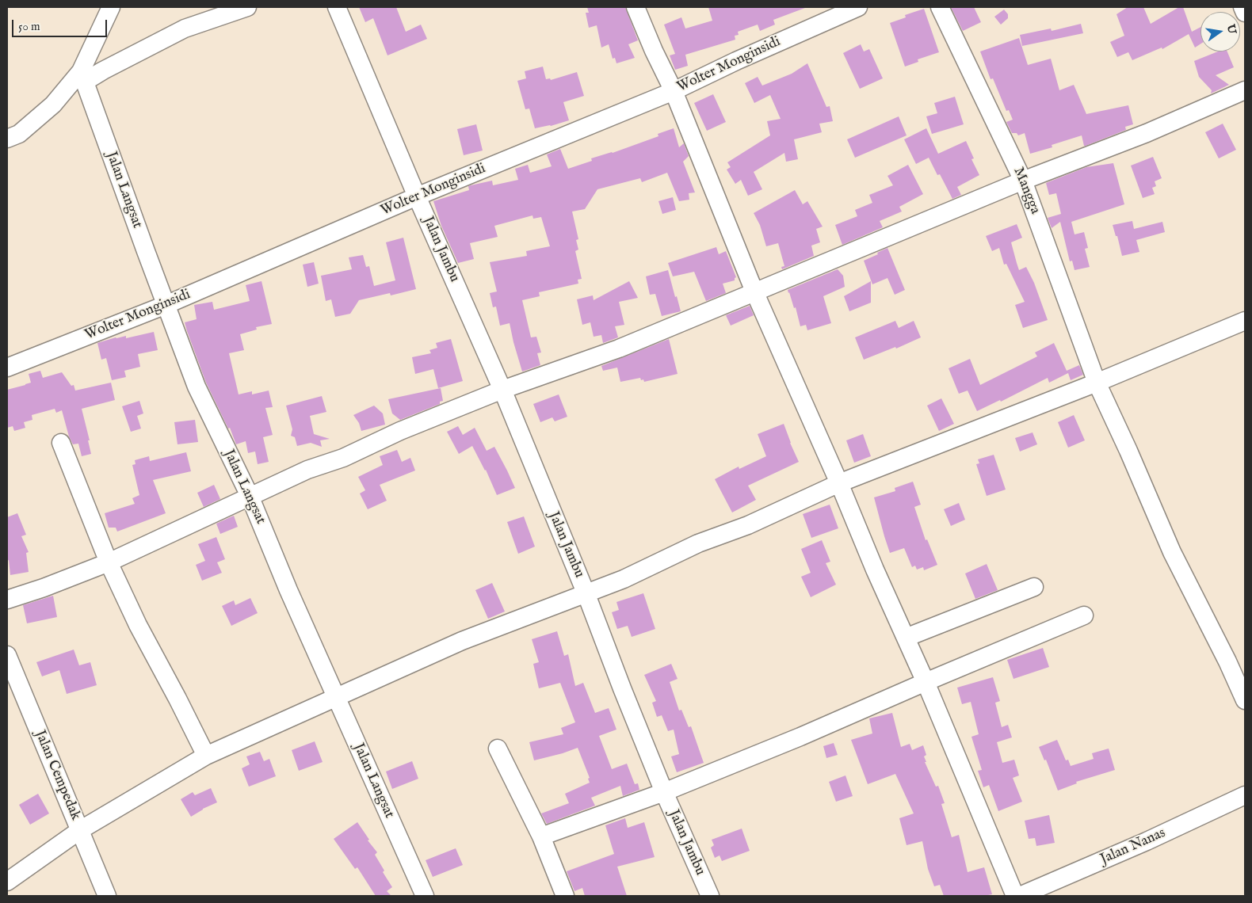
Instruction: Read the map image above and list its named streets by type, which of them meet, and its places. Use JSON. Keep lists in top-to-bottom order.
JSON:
{
  "streets": {
    "street": [
      "Wolter Monginsidi",
      "Jalan Langsat",
      "Mangga",
      "Jalan Jambu",
      "Jalan Cempedak",
      "Jalan Nanas"
    ]
  },
  "crossings": [
    ["Wolter Monginsidi", "Jalan Langsat"],
    ["Wolter Monginsidi", "Jalan Jambu"]
  ],
  "scale_bar": "50 m",
  "north": "right"
}
